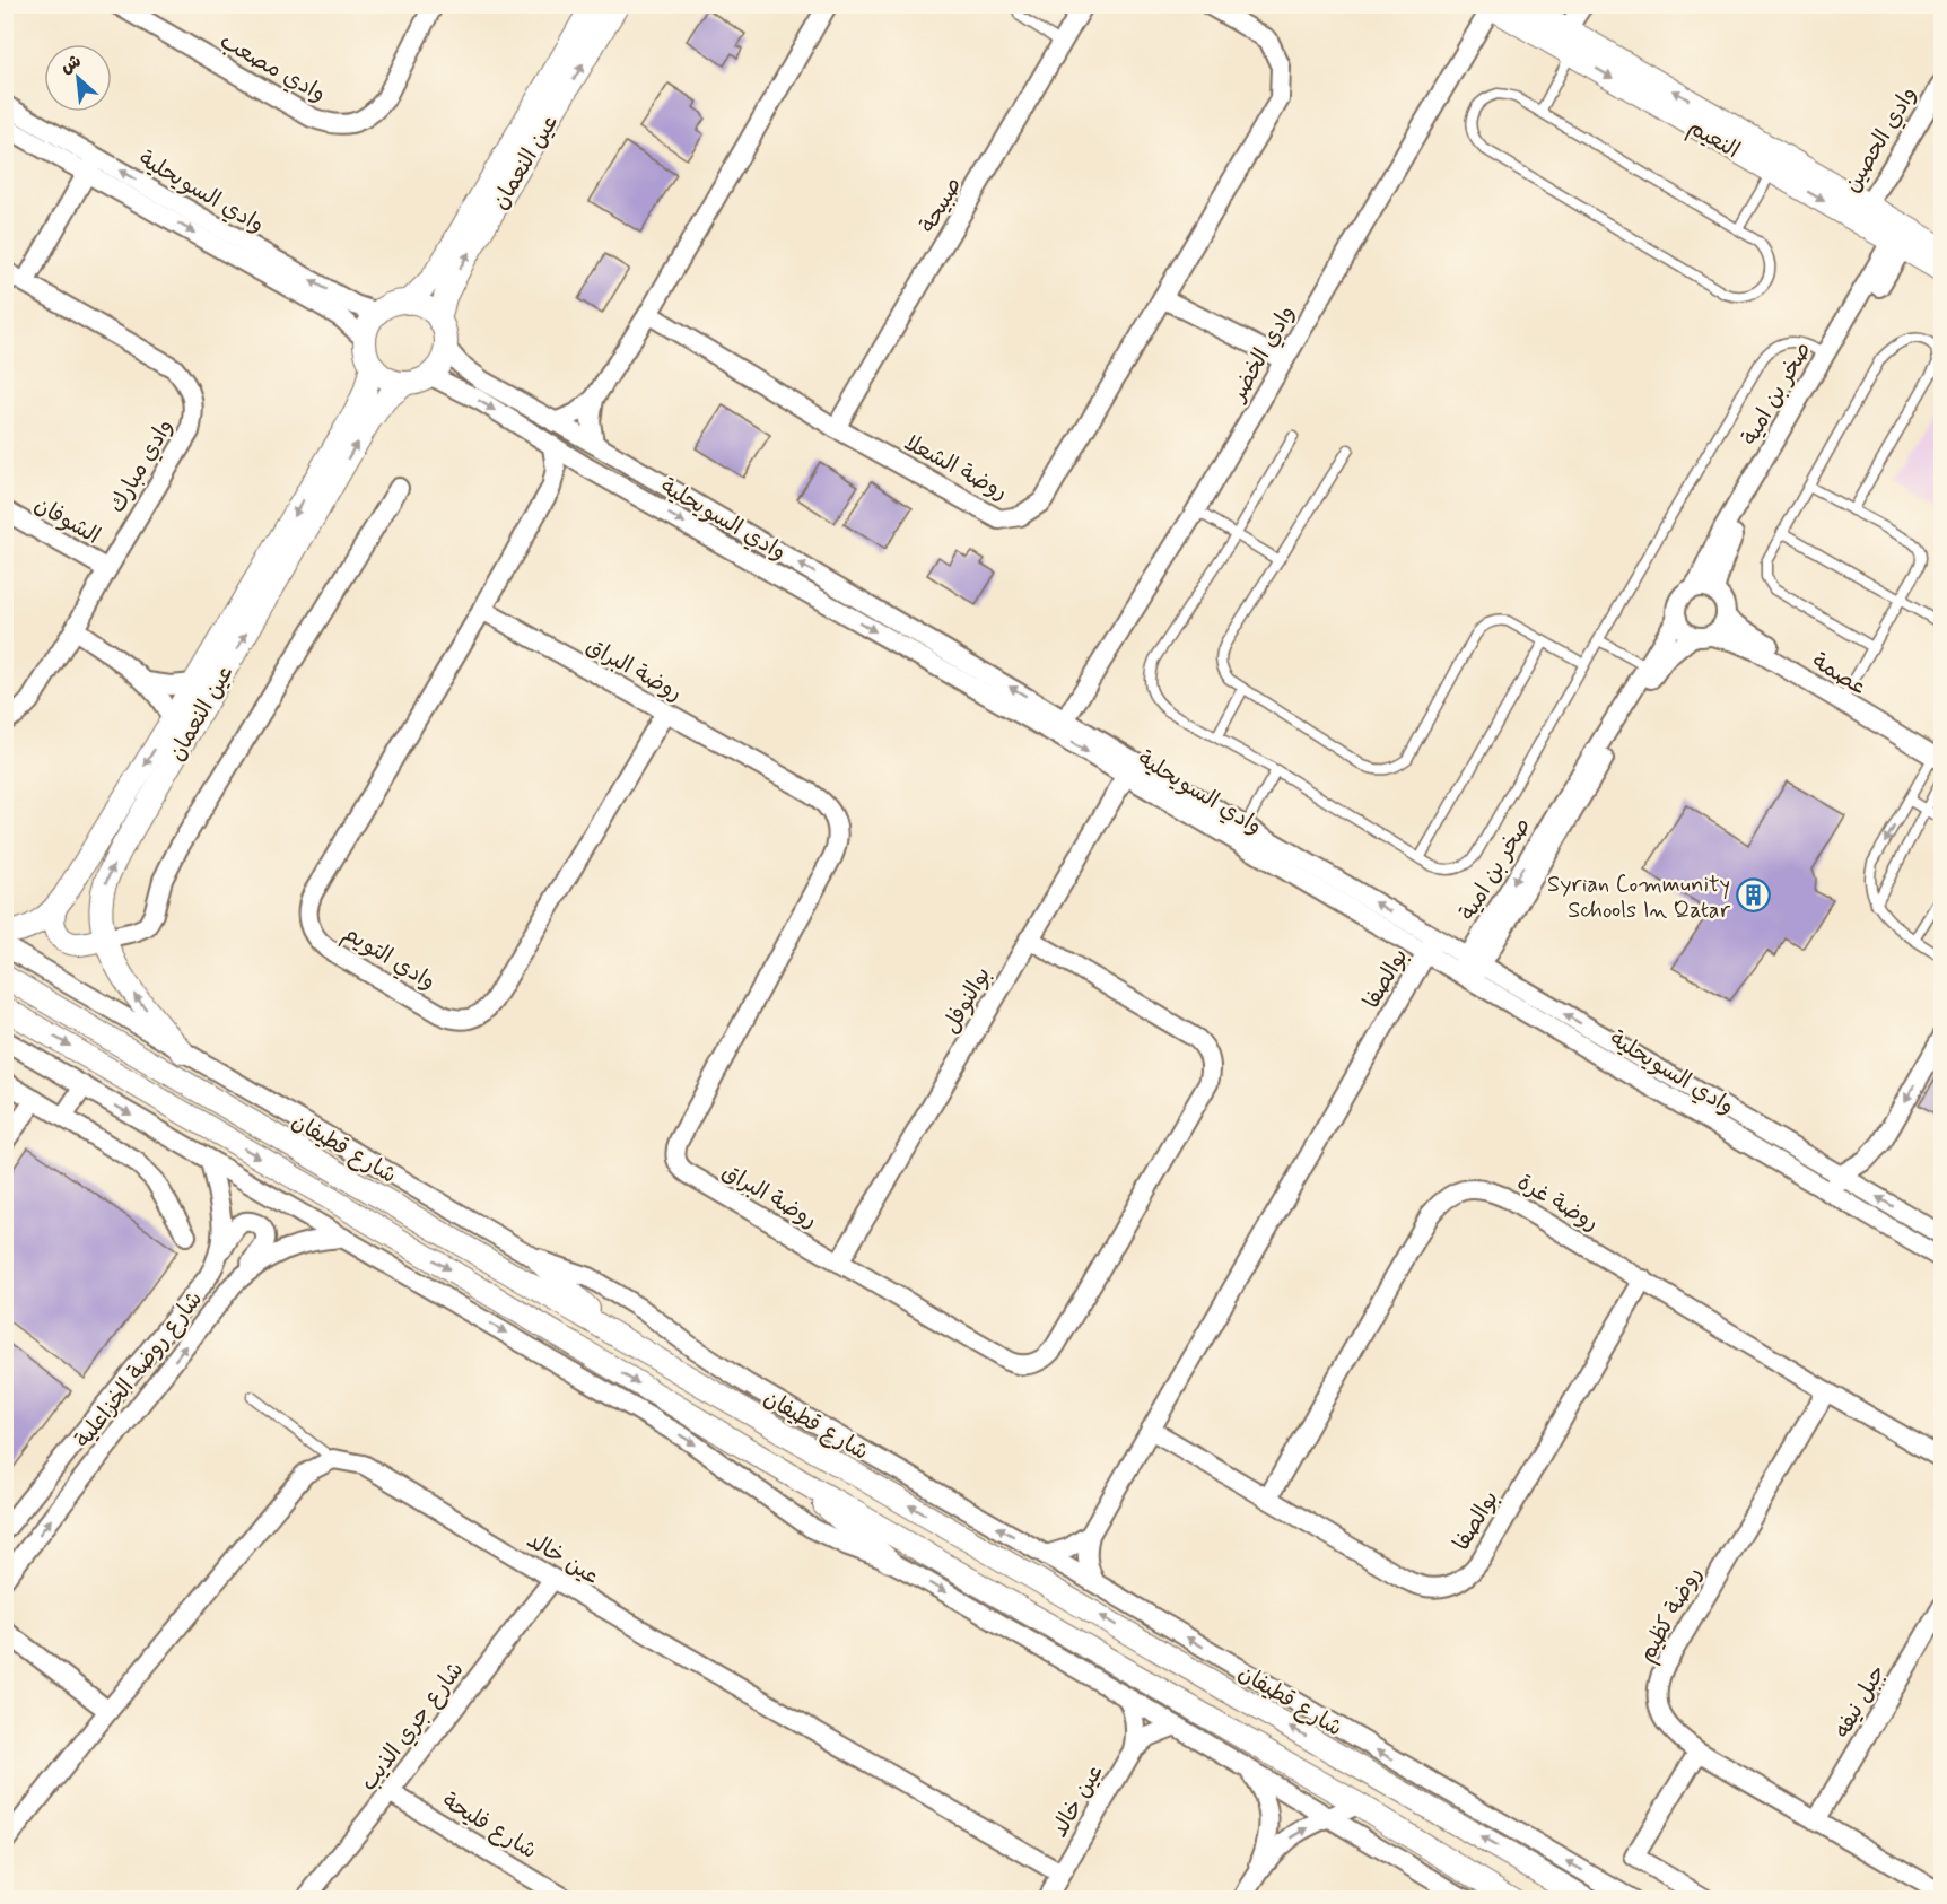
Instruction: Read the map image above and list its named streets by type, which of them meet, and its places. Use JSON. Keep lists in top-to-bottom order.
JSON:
{
  "streets": {
    "street": [
      "وادي مصعب",
      "النعيم",
      "وادي الحصين",
      "عين النعمان",
      "وادي السويحلية",
      "صبيحة",
      "وادي الخضر",
      "صخر بن امية",
      "وادي مبارك",
      "روضة الشعلا",
      "الشوفان",
      "روضة البراق",
      "عصمة",
      "وادي التويم",
      "بوالصفا",
      "بوالنوفل",
      "شارع قطيفان",
      "روضة غرة",
      "شارع روضة الخزاعلية",
      "عين خالد",
      "روضة كظيم",
      "جبل نيفه",
      "شارع جري الذيب",
      "شارع فليحة"
    ]
  },
  "crossings": [
    ["النعيم", "وادي الحصين"],
    ["النعيم", "وادي الخضر"],
    ["النعيم", "صخر بن امية"],
    ["عين النعمان", "وادي السويحلية"],
    ["عين النعمان", "شارع قطيفان"],
    ["وادي السويحلية", "وادي الخضر"],
    ["وادي السويحلية", "صخر بن امية"],
    ["وادي السويحلية", "وادي التويم"],
    ["وادي السويحلية", "بوالصفا"],
    ["وادي السويحلية", "بوالنوفل"],
    ["صبيحة", "روضة الشعلا"],
    ["صخر بن امية", "عصمة"],
    ["وادي مبارك", "الشوفان"],
    ["روضة البراق", "وادي التويم"],
    ["روضة البراق", "بوالنوفل"],
    ["بوالصفا", "شارع قطيفان"],
    ["بوالصفا", "روضة غرة"],
    ["روضة غرة", "روضة كظيم"],
    ["عين خالد", "شارع جري الذيب"],
    ["روضة كظيم", "جبل نيفه"],
    ["شارع جري الذيب", "شارع فليحة"]
  ],
  "places": {
    "building": ["Syrian Community Schools In Qatar"]
  },
  "north": "top left"
}
